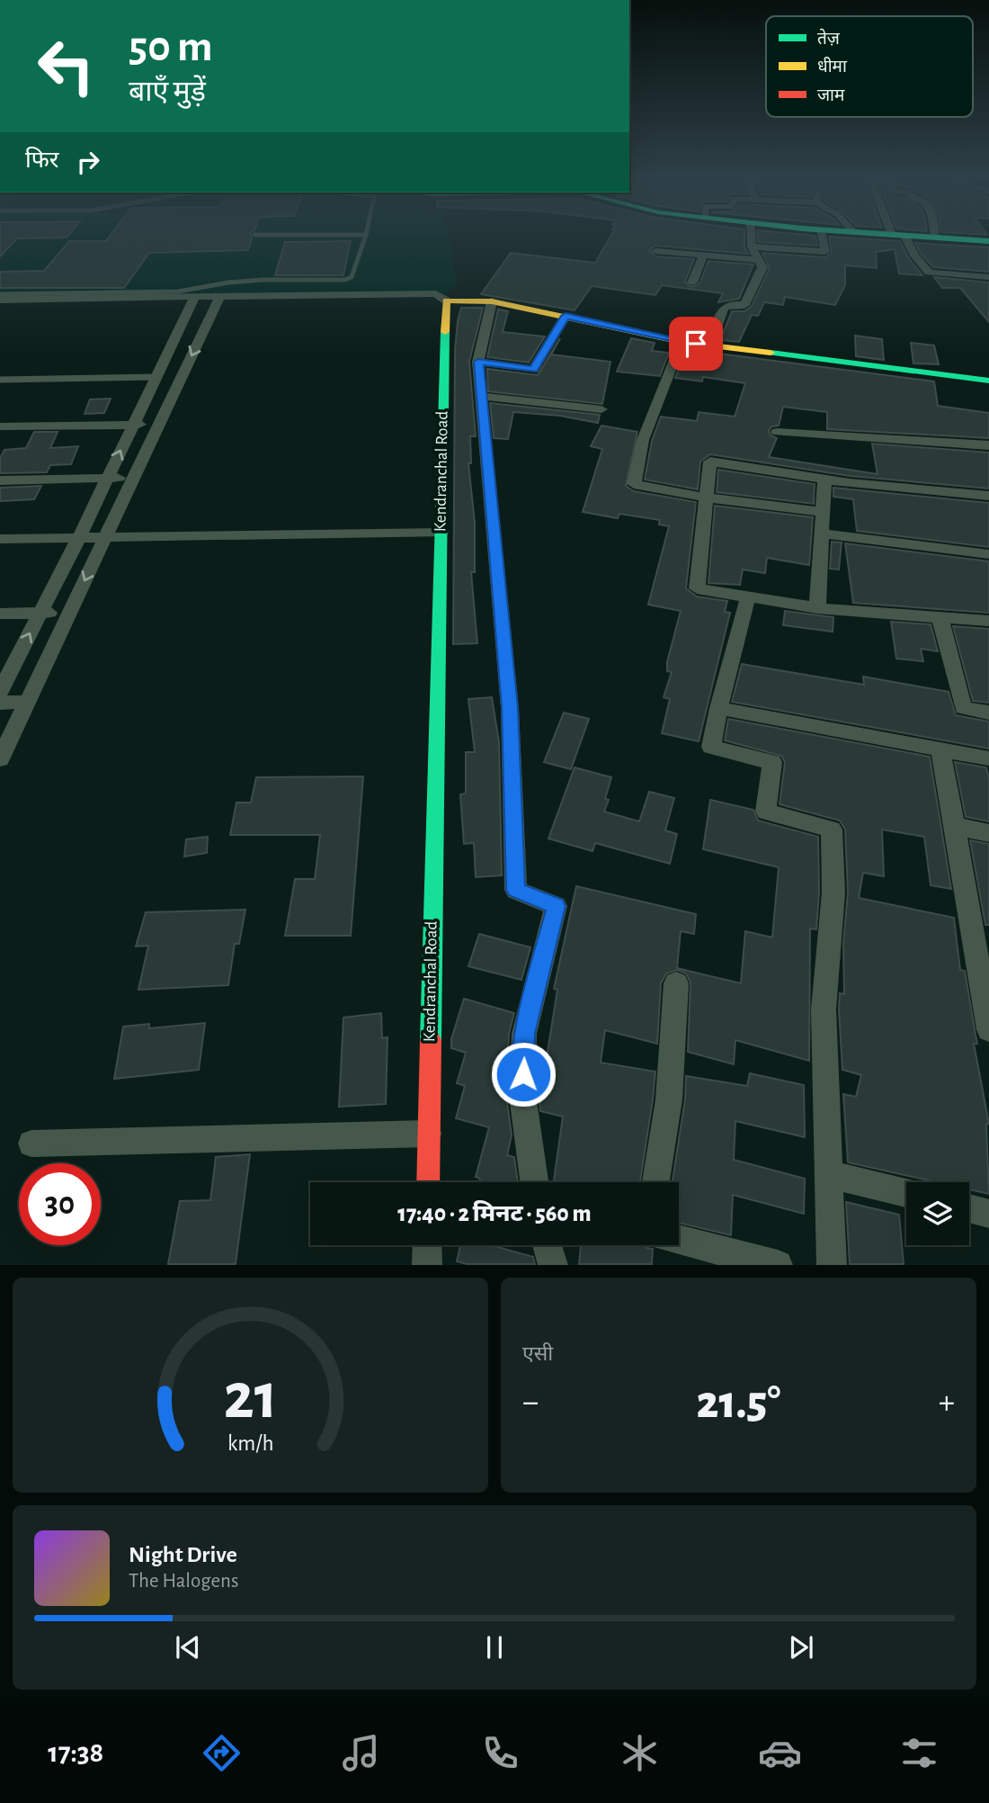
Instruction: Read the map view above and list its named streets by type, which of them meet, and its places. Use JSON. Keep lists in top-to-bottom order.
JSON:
{
  "streets": {
    "street": ["Kendranchal Road"]
  },
  "legend": ["तेज़", "धीमा", "जाम"],
  "page": {
    "turn": ["50 m", "बाएँ मुड़ें"],
    "then": "फिर",
    "limit": "30",
    "trip": "17:40 · 2 मिनट · 560 m",
    "tile": "एसी",
    "heat": ["−", "21.5°", "+"],
    "song": ["Night Drive", "The Halogens"],
    "tabs": "17:38",
    "gauge": ["21", "km/h"]
  }
}
